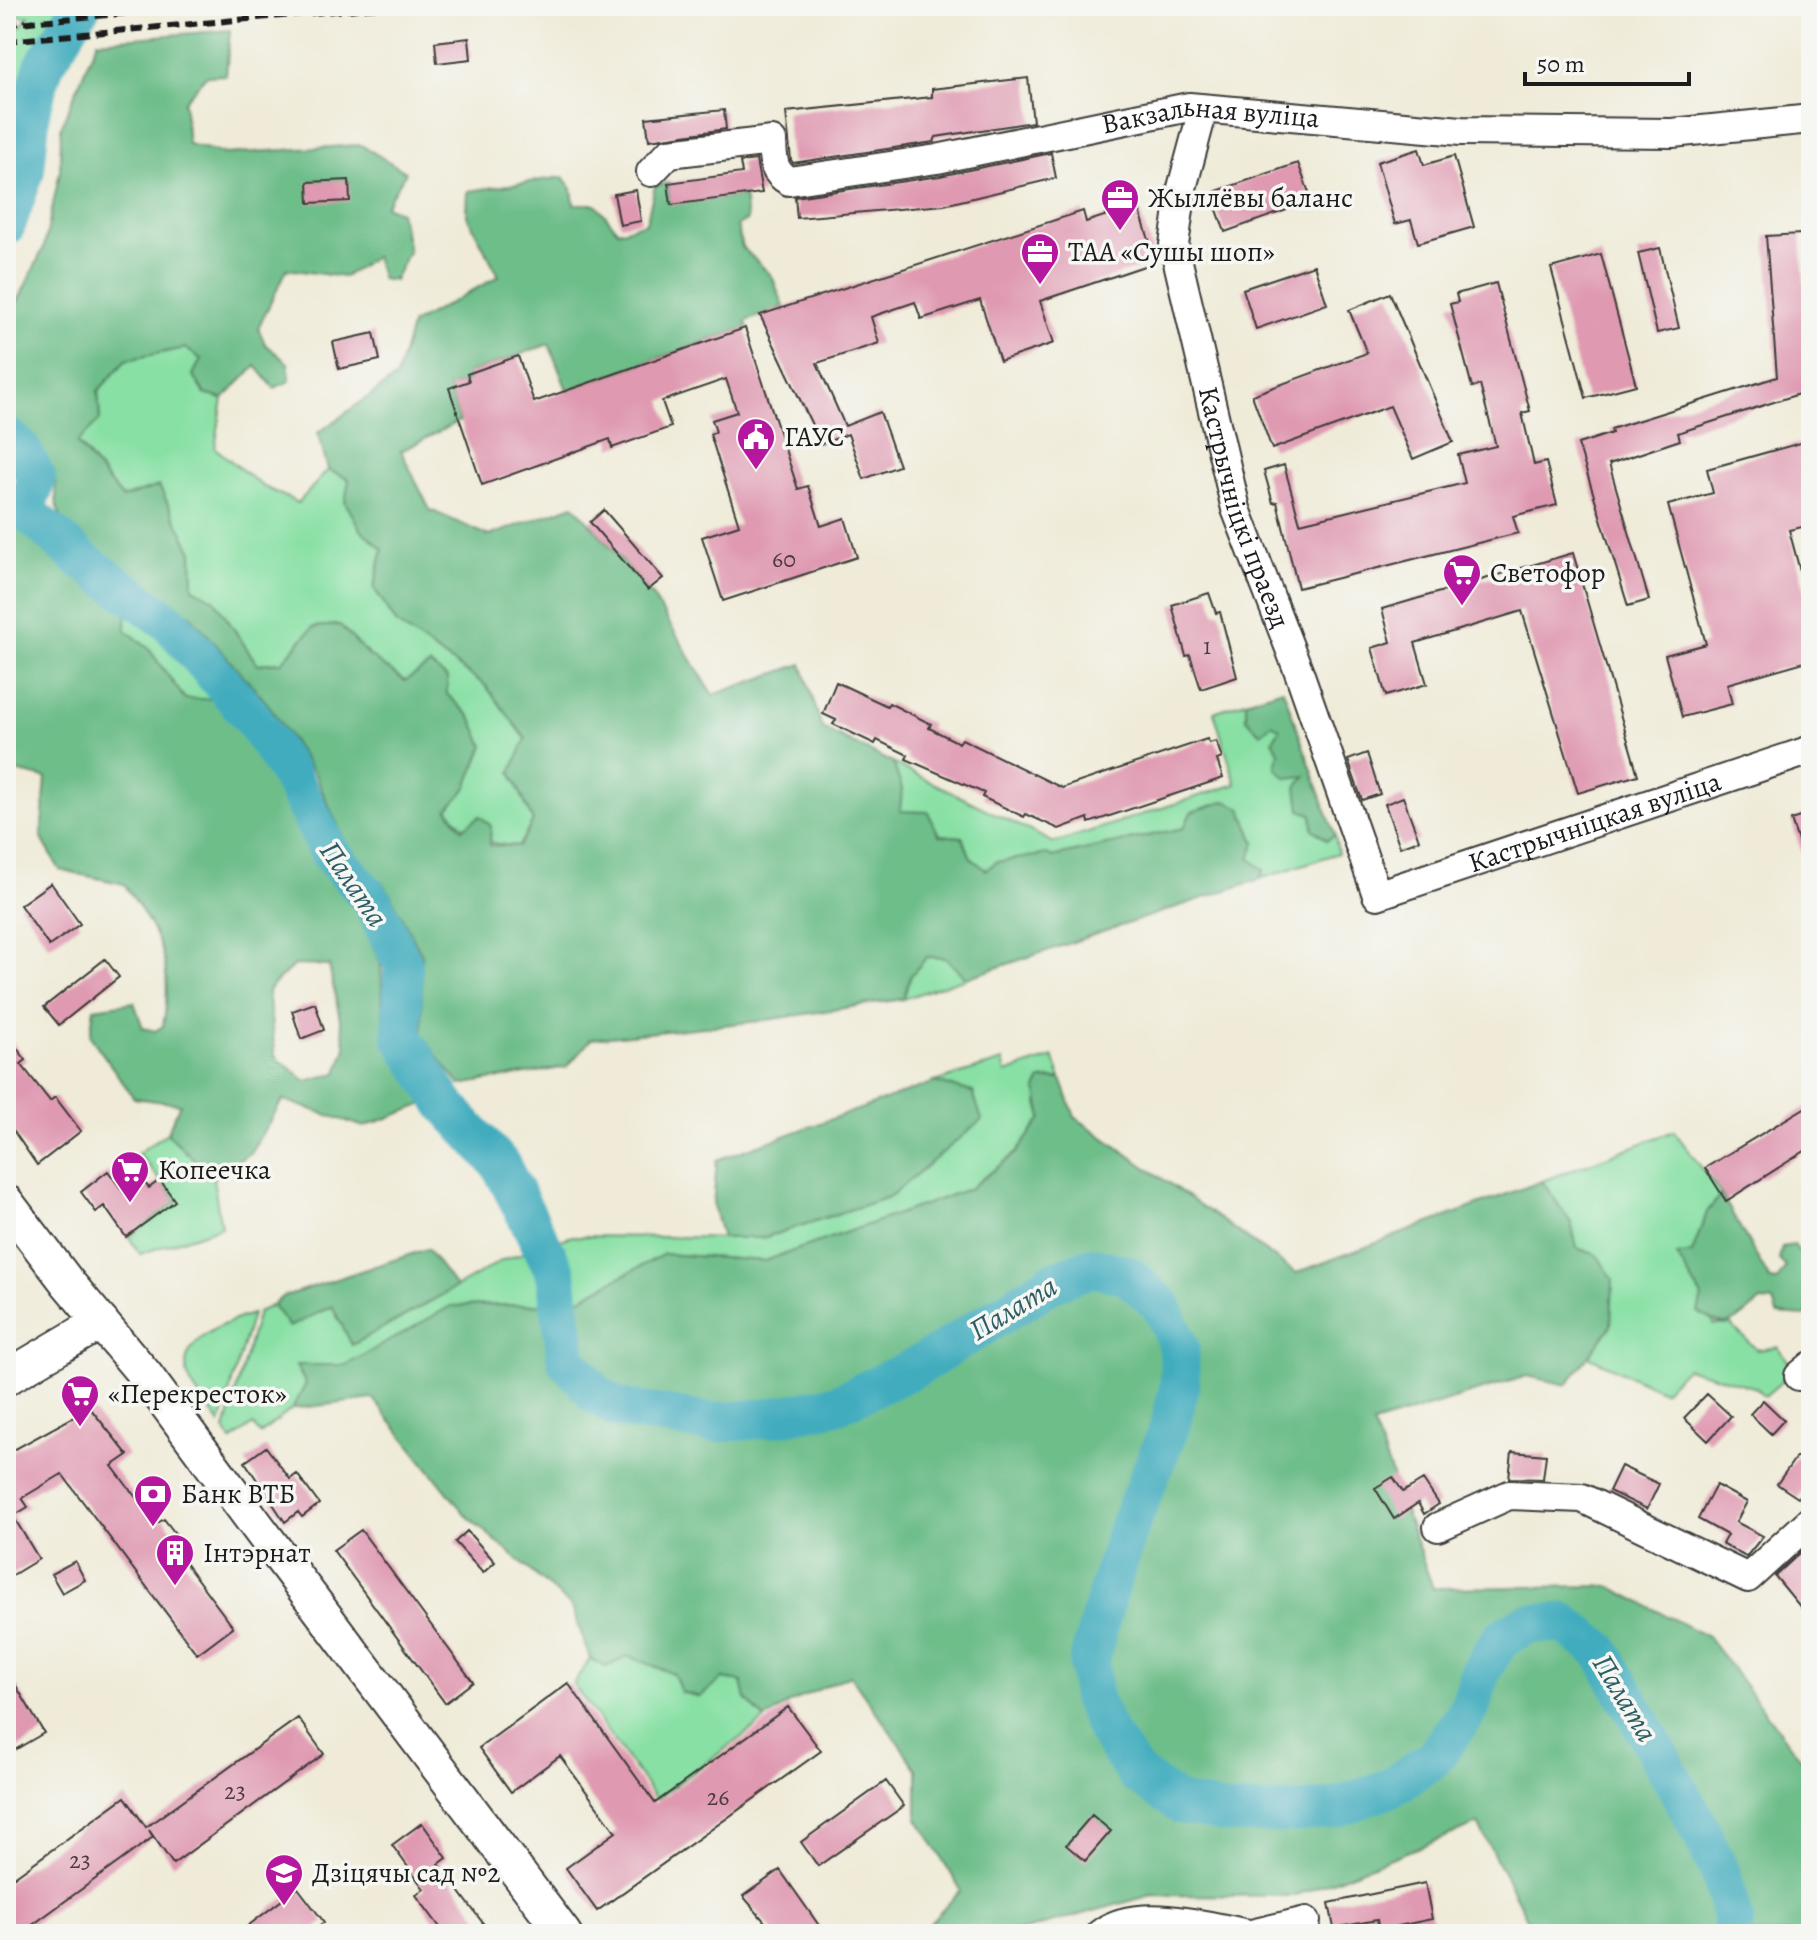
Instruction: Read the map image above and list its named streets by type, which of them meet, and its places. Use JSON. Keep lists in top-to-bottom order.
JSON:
{
  "streets": {
    "street": ["Вакзальная вуліца", "Кастрычніцкі праезд", "Кастрычніцкая вуліца"]
  },
  "crossings": [
    ["Вакзальная вуліца", "Кастрычніцкі праезд"],
    ["Кастрычніцкі праезд", "Кастрычніцкая вуліца"]
  ],
  "water": ["Палата"],
  "places": {
    "office": ["Жыллёвы баланс", "ТАА «Сушы шоп»"],
    "public building": ["ГАУС"],
    "supermarket": ["Светофор", "Копеечка", "«Перекресток»"],
    "bank": ["Банк ВТБ"],
    "building": ["Інтэрнат"],
    "school or university": ["Дзіцячы сад №2"]
  },
  "house_numbers": [
    "60",
    "1",
    "23",
    "26",
    "23"
  ],
  "scale_bar": "50 m"
}
